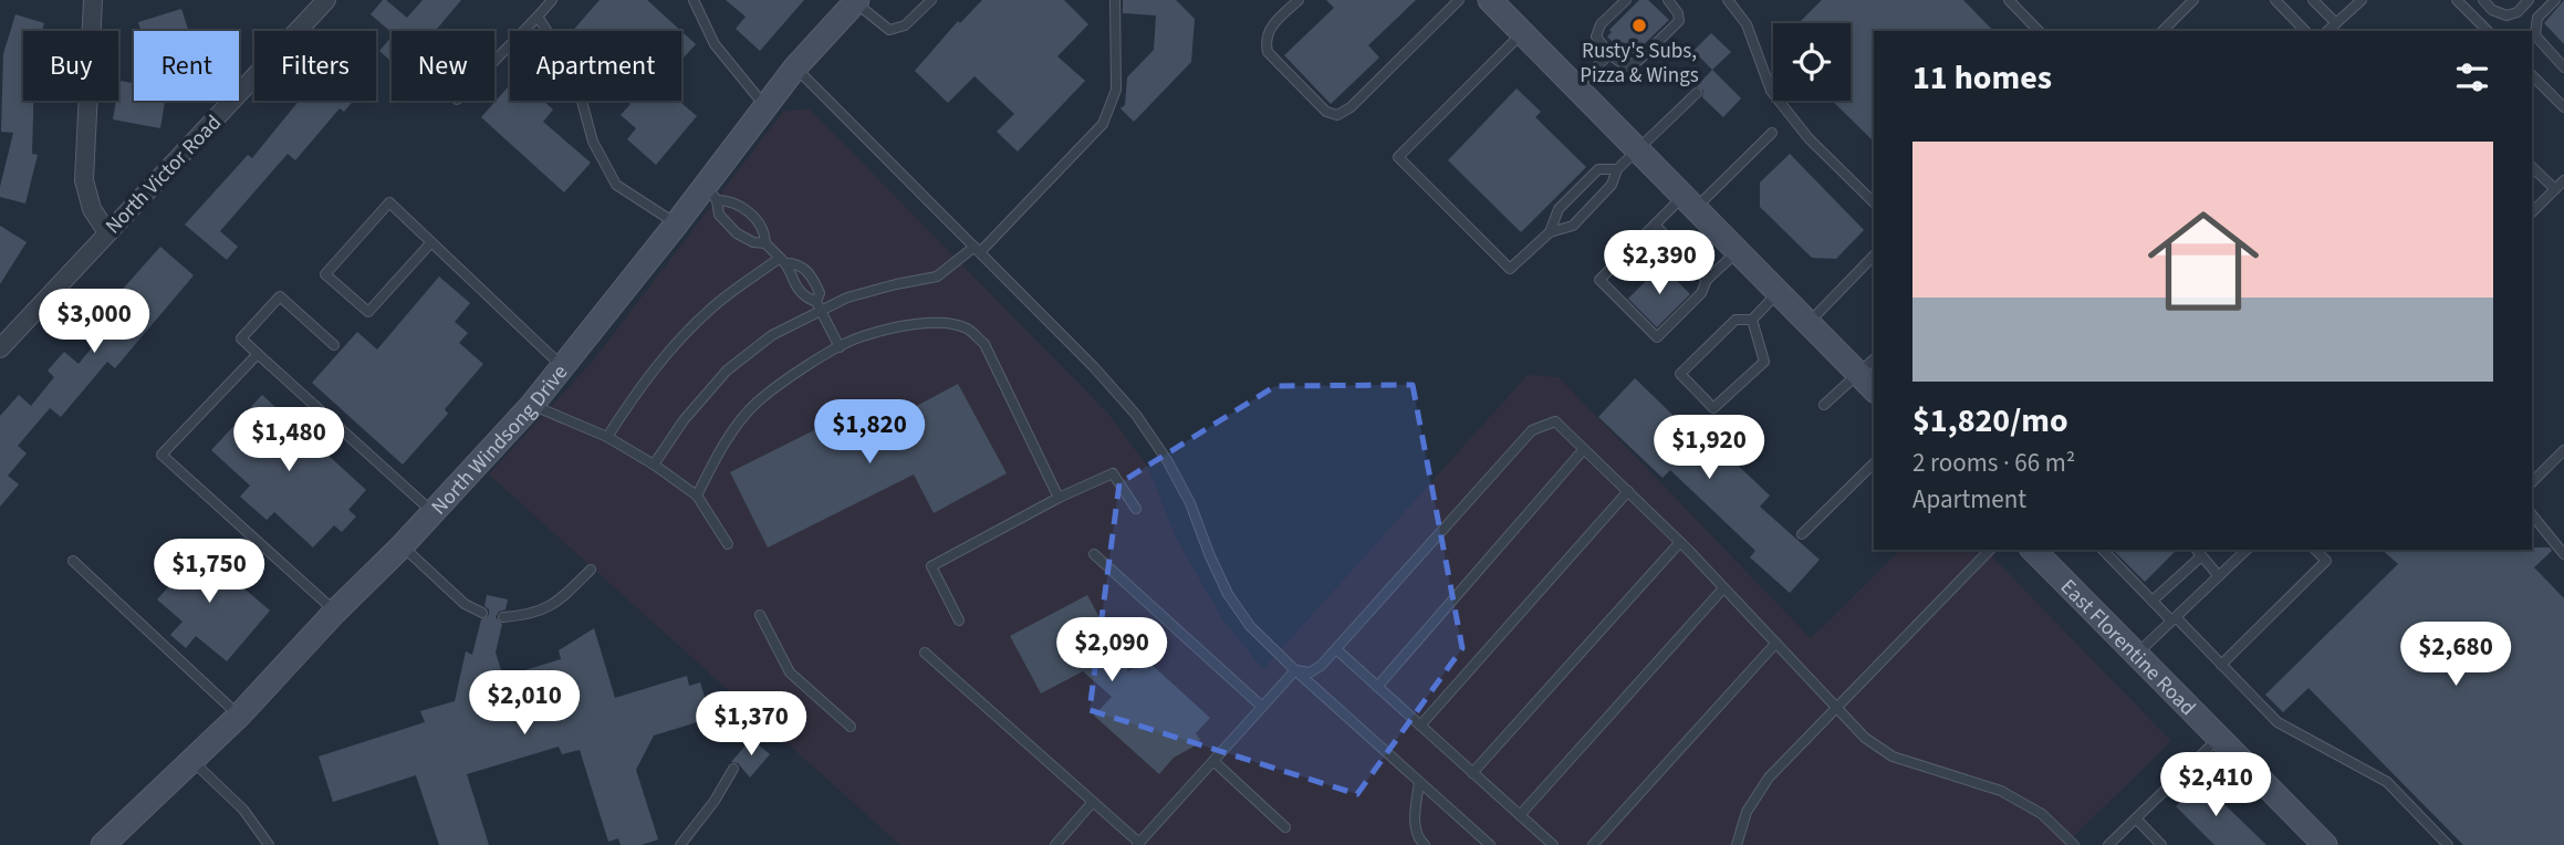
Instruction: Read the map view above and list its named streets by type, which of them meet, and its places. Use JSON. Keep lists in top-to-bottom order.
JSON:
{
  "streets": {
    "street": ["North Victor Road", "North Windsong Drive", "East Florentine Road"]
  },
  "places": ["Rusty's Subs, Pizza & Wings"],
  "page": {
    "chip": [
      "Buy",
      "Rent",
      "Filters",
      "New",
      "Apartment"
    ],
    "heading": "11 homes",
    "list": [
      {
        "name": "$1,820/mo",
        "note": "2 rooms · 66 m² · Apartment"
      }
    ],
    "price": [
      "$2,390",
      "$3,000",
      "$1,820",
      "$1,480",
      "$1,920",
      "$1,750",
      "$2,090",
      "$2,680",
      "$2,010",
      "$1,370",
      "$2,410"
    ]
  }
}
